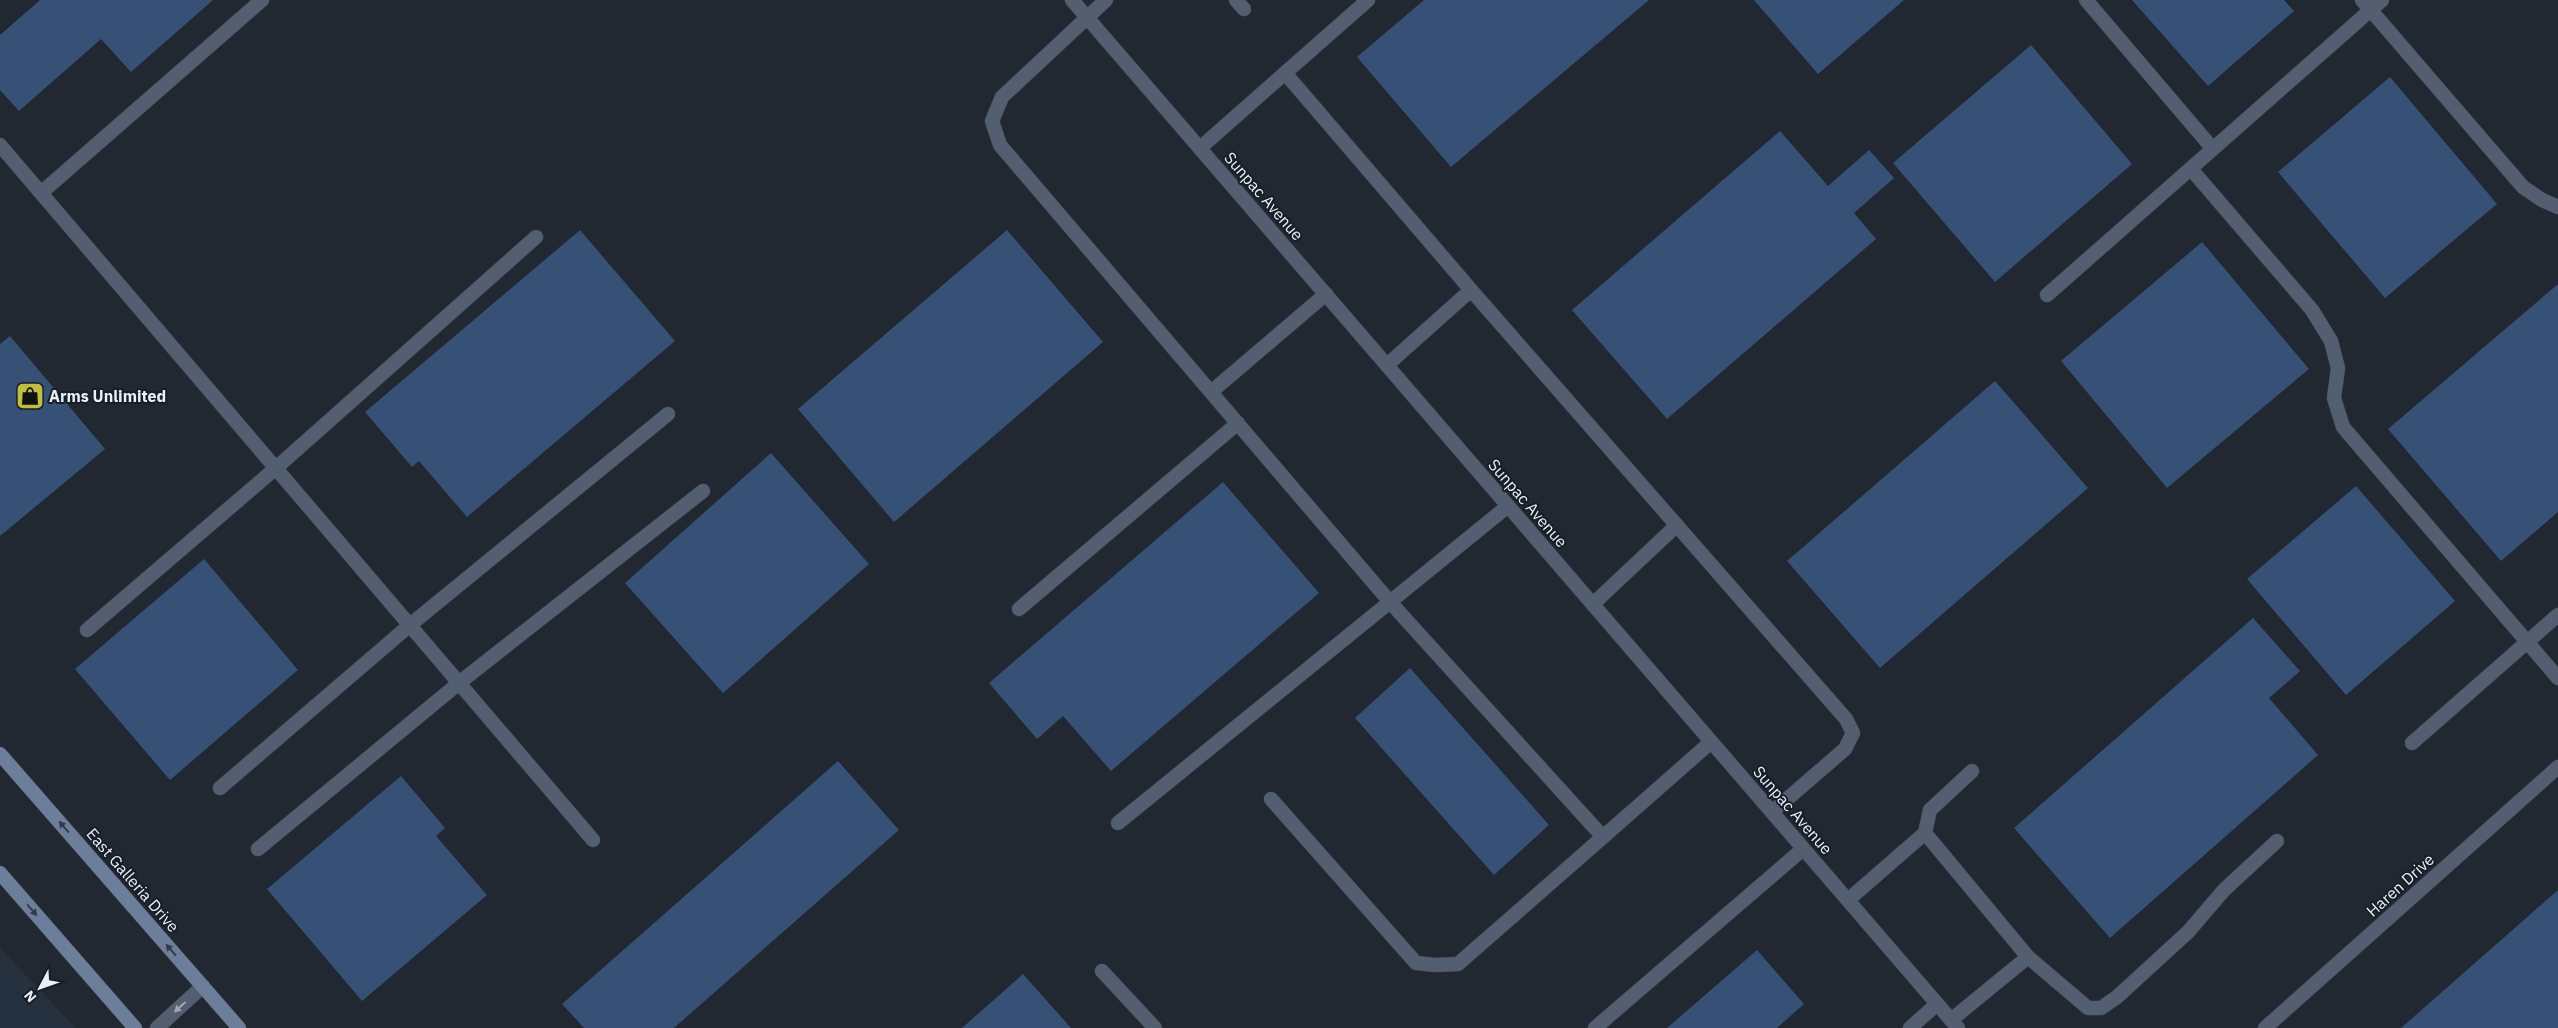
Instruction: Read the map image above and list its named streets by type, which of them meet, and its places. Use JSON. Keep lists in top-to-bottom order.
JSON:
{
  "streets": {
    "main road": ["East Galleria Drive"],
    "street": ["Sunpac Avenue", "Haren Drive"]
  },
  "places": {
    "shop": ["Arms Unlimited"]
  },
  "north": "bottom left"
}
